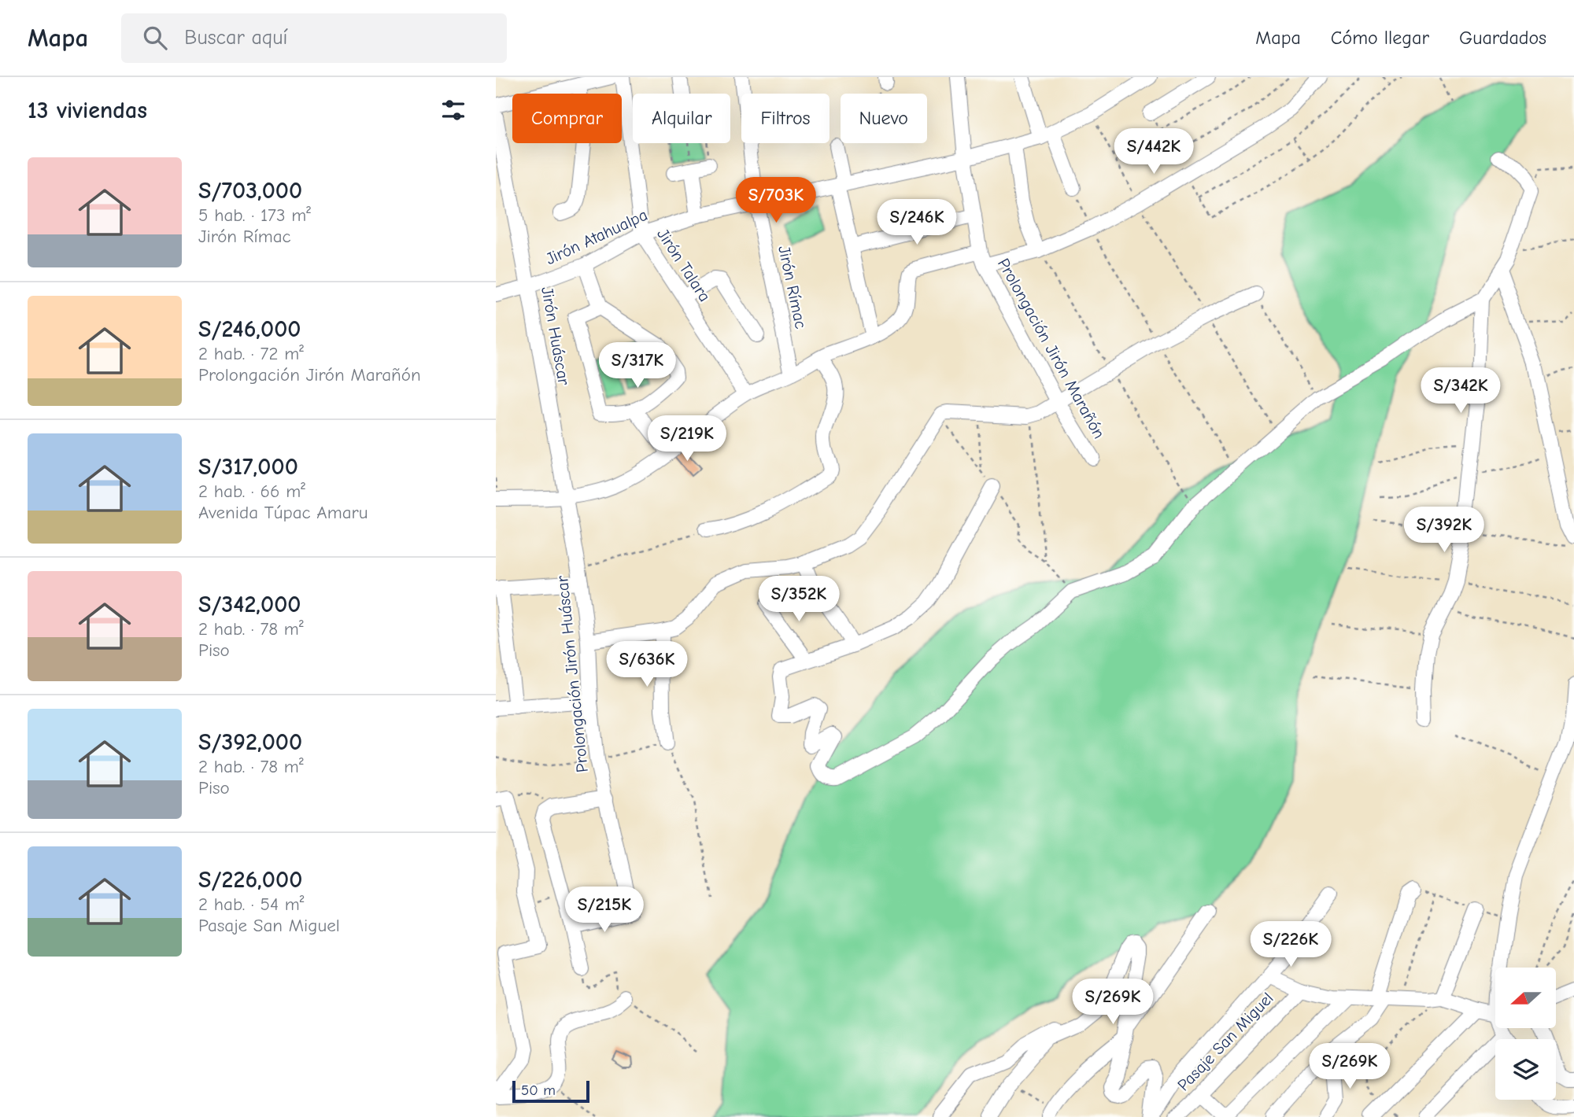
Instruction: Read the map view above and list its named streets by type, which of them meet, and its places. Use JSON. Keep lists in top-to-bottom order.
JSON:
{
  "streets": {
    "street": [
      "Jirón Atahualpa",
      "Jirón Talara",
      "Jirón Rímac",
      "Jirón Huáscar",
      "Prolongación Jirón Marañón",
      "Prolongación Jirón Huáscar",
      "Pasaje San Miguel"
    ]
  },
  "crossings": [
    ["Jirón Atahualpa", "Jirón Talara"],
    ["Jirón Atahualpa", "Jirón Rímac"],
    ["Jirón Atahualpa", "Jirón Huáscar"],
    ["Jirón Atahualpa", "Prolongación Jirón Marañón"],
    ["Jirón Huáscar", "Prolongación Jirón Huáscar"]
  ],
  "scale_bar": "50 m",
  "north": "left",
  "page": {
    "header": "Mapa",
    "search": "Buscar aquí",
    "nav": ["Mapa", "Cómo llegar", "Guardados"],
    "heading": "13 viviendas",
    "chip": [
      "Comprar",
      "Alquilar",
      "Filtros",
      "Nuevo"
    ],
    "price": [
      "S/442K",
      "S/703K",
      "S/246K",
      "S/317K",
      "S/342K",
      "S/219K",
      "S/392K",
      "S/352K",
      "S/636K",
      "S/215K",
      "S/226K",
      "S/269K",
      "S/269K"
    ],
    "list": [
      {
        "name": "S/703,000",
        "note": "5 hab. · 173 m² · Jirón Rímac"
      },
      {
        "name": "S/246,000",
        "note": "2 hab. · 72 m² · Prolongación Jirón Marañón"
      },
      {
        "name": "S/317,000",
        "note": "2 hab. · 66 m² · Avenida Túpac Amaru"
      },
      {
        "name": "S/342,000",
        "note": "2 hab. · 78 m² · Piso"
      },
      {
        "name": "S/392,000",
        "note": "2 hab. · 78 m² · Piso"
      },
      {
        "name": "S/226,000",
        "note": "2 hab. · 54 m² · Pasaje San Miguel"
      }
    ],
    "scale": "50 m"
  }
}
